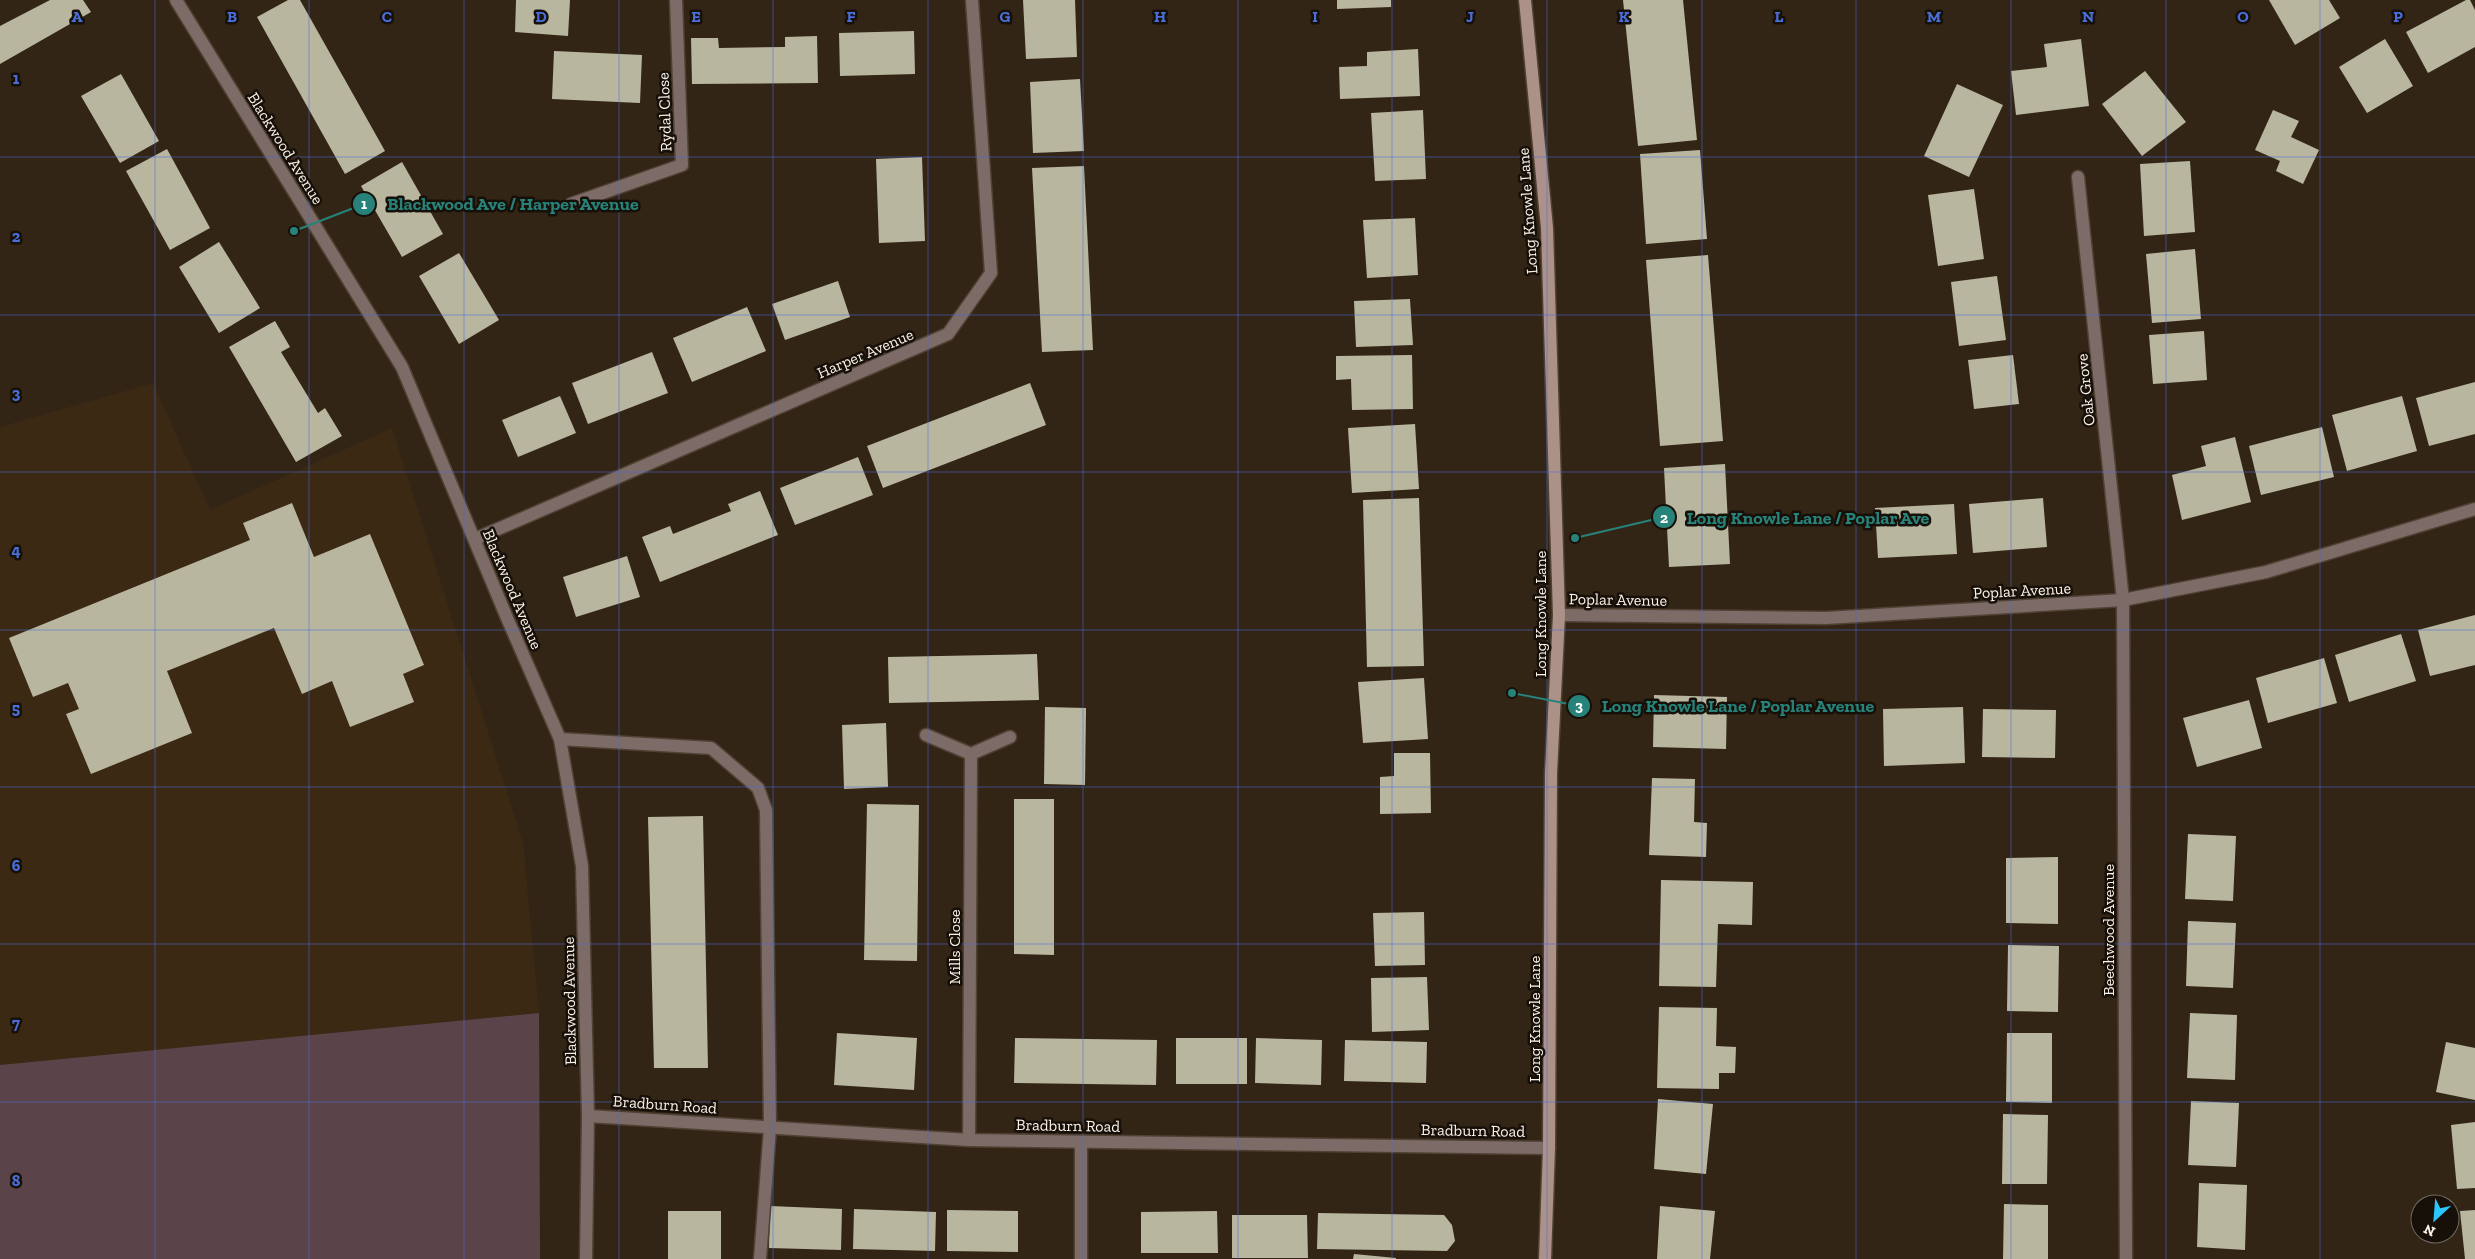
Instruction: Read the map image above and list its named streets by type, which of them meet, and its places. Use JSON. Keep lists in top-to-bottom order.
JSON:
{
  "streets": {
    "main road": ["Long Knowle Lane"],
    "street": [
      "Rydal Close",
      "Blackwood Avenue",
      "Harper Avenue",
      "Oak Grove",
      "Poplar Avenue",
      "Beechwood Avenue",
      "Mills Close",
      "Bradburn Road"
    ]
  },
  "crossings": [
    ["Blackwood Avenue", "Harper Avenue"],
    ["Blackwood Avenue", "Bradburn Road"],
    ["Long Knowle Lane", "Poplar Avenue"],
    ["Long Knowle Lane", "Bradburn Road"],
    ["Oak Grove", "Poplar Avenue"],
    ["Oak Grove", "Beechwood Avenue"],
    ["Poplar Avenue", "Beechwood Avenue"],
    ["Mills Close", "Bradburn Road"]
  ],
  "places": ["Blackwood Ave / Harper Avenue", "Long Knowle Lane / Poplar Ave", "Long Knowle Lane / Poplar Avenue"],
  "north": "bottom left",
  "grid": {
    "columns": [
      "A",
      "B",
      "C",
      "D",
      "E",
      "F",
      "G",
      "H",
      "I",
      "J",
      "K",
      "L",
      "M",
      "N",
      "O",
      "P"
    ],
    "rows": [
      "1",
      "2",
      "3",
      "4",
      "5",
      "6",
      "7",
      "8"
    ]
  }
}
